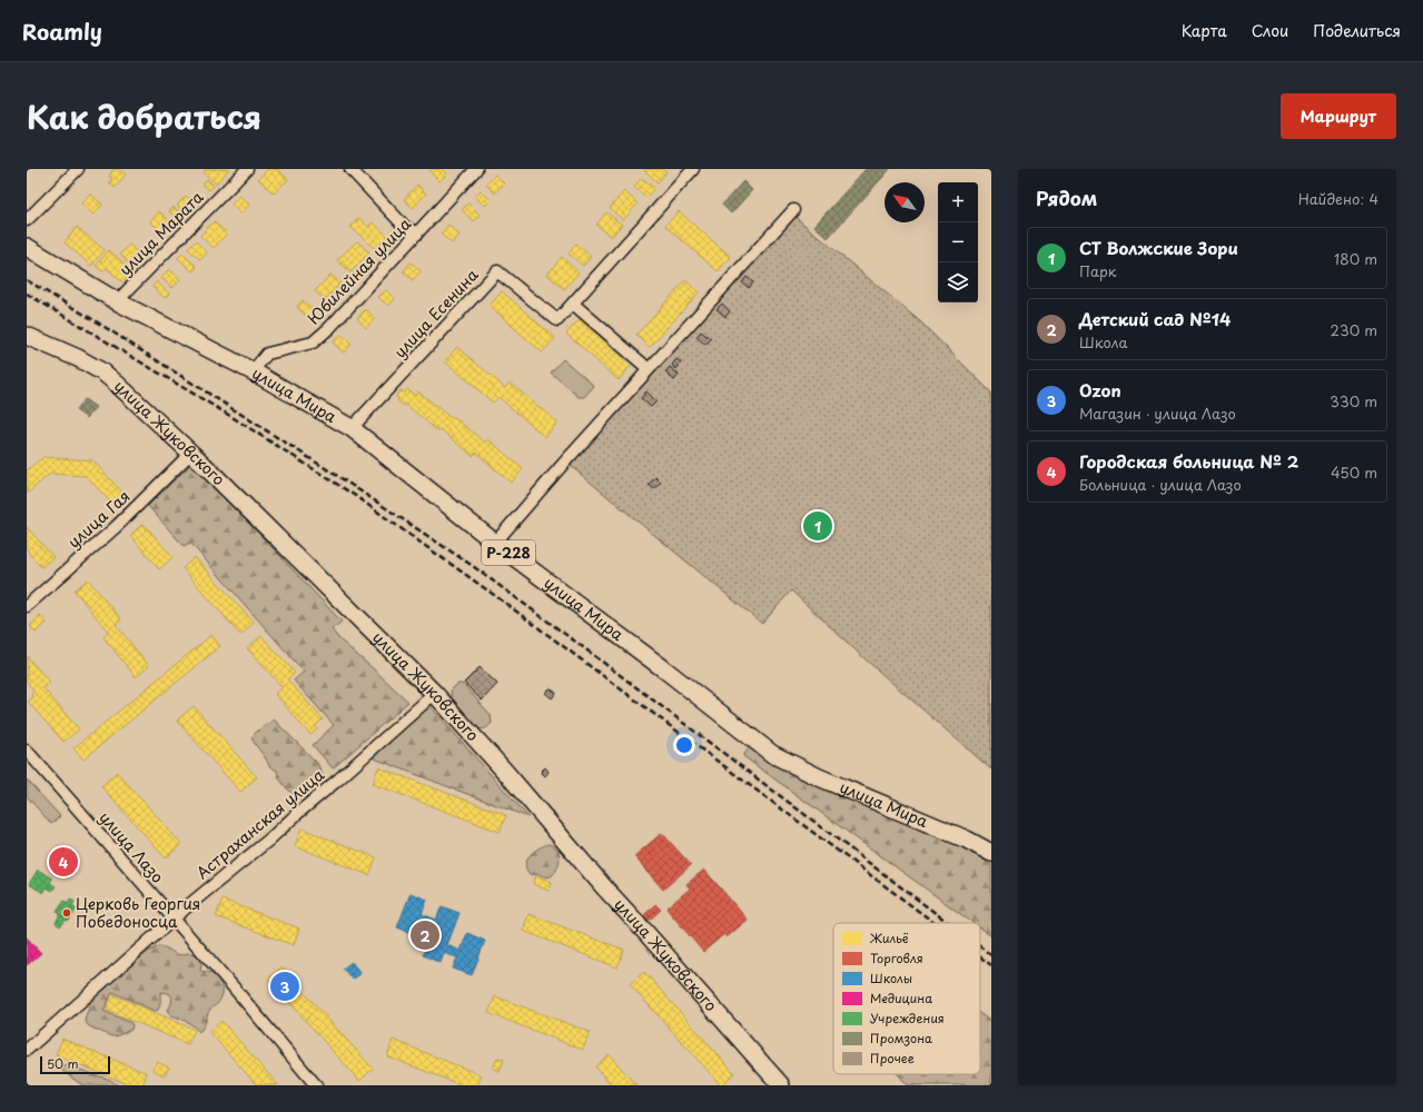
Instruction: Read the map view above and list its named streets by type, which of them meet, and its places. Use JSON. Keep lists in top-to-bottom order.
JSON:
{
  "streets": {
    "main road": ["улица Мира", "улица Жуковского", "Р-228"],
    "street": [
      "улица Марата",
      "Юбилейная улица",
      "улица Есенина",
      "улица Гая",
      "Астраханская улица",
      "улица Лазо"
    ]
  },
  "crossings": [
    ["улица Марата", "улица Мира"],
    ["Юбилейная улица", "улица Мира"],
    ["улица Есенина", "улица Мира"],
    ["улица Жуковского", "улица Гая"],
    ["улица Жуковского", "Астраханская улица"],
    ["Астраханская улица", "улица Лазо"]
  ],
  "places": ["Церковь Георгия Победоносца"],
  "legend": [
    "Жильё",
    "Торговля",
    "Школы",
    "Медицина",
    "Учреждения",
    "Промзона",
    "Прочее"
  ],
  "scale_bar": "50 m",
  "north": "top left",
  "page": {
    "header": "Roamly",
    "nav": ["Карта", "Слои", "Поделиться"],
    "title": "Как добраться",
    "buttons": "Маршрут",
    "heading": ["Рядом", "Найдено: 4"],
    "map_buttons": ["+", "−"],
    "list": [
      {
        "mark": "1",
        "name": "СТ Волжские Зори",
        "note": "Парк",
        "value": "180 m"
      },
      {
        "mark": "2",
        "name": "Детский сад №14",
        "note": "Школа",
        "value": "230 m"
      },
      {
        "mark": "3",
        "name": "Ozon",
        "note": "Магазин · улица Лазо",
        "value": "330 m"
      },
      {
        "mark": "4",
        "name": "Городская больница № 2",
        "note": "Больница · улица Лазо",
        "value": "450 m"
      }
    ],
    "pins": [
      "1",
      "4",
      "2",
      "3"
    ],
    "scale": "50 m"
  }
}
